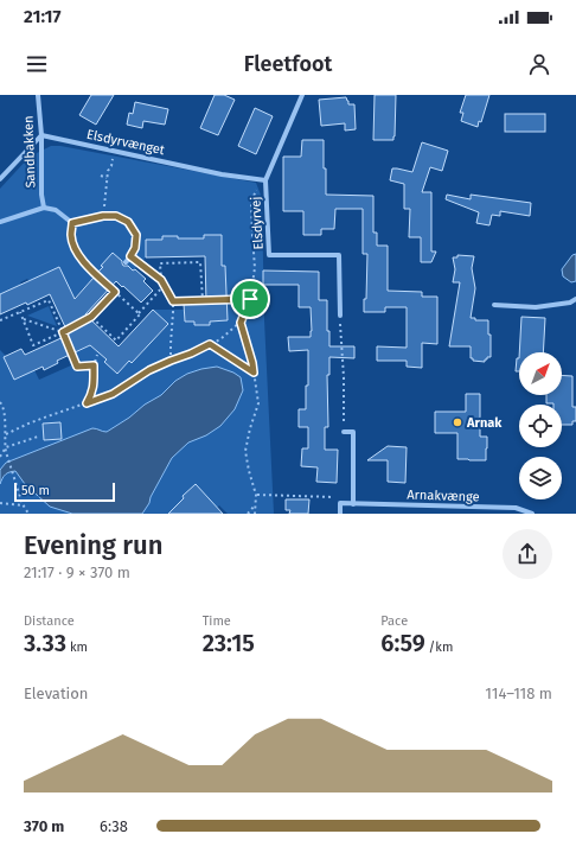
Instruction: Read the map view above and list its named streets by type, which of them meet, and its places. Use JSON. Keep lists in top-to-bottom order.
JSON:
{
  "streets": {
    "street": [
      "Elsdyrvænget",
      "Sandbakken",
      "Elsdyrvej",
      "Arnakvænge"
    ]
  },
  "crossings": [
    ["Elsdyrvænget", "Sandbakken"],
    ["Elsdyrvænget", "Elsdyrvej"]
  ],
  "places": ["Arnak"],
  "scale_bar": "50 m",
  "north": "top right",
  "page": {
    "status": "21:17",
    "header": "Fleetfoot",
    "scale": "50 m",
    "heading": ["Evening run", "21:17 · 9 × 370 m"],
    "stats": [
      ["Distance", "3.33 km"],
      ["Time", "23:15"],
      ["Pace", "6:59 /km"]
    ],
    "chart": ["Elevation", "114–118 m"],
    "list": [
      {
        "name": "370 m",
        "note": "6:38"
      }
    ]
  }
}
